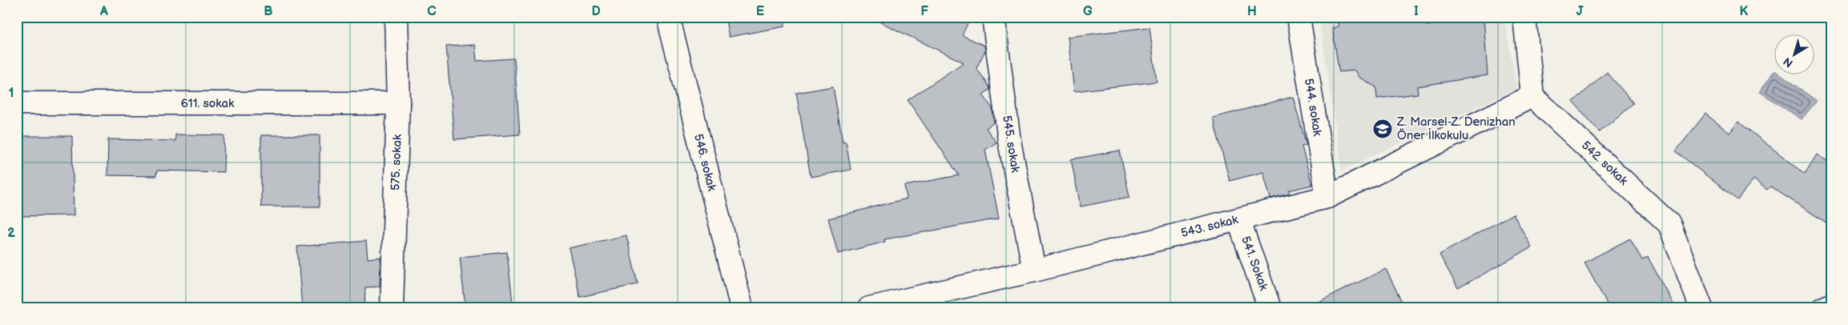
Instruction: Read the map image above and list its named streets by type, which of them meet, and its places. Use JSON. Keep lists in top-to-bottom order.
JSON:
{
  "streets": {
    "street": [
      "611. sokak",
      "544. sokak",
      "545. sokak",
      "575. sokak",
      "546. sokak",
      "542. sokak",
      "543. sokak",
      "541. Sokak"
    ]
  },
  "crossings": [
    ["611. sokak", "575. sokak"],
    ["544. sokak", "543. sokak"],
    ["545. sokak", "543. sokak"],
    ["542. sokak", "543. sokak"],
    ["543. sokak", "541. Sokak"]
  ],
  "places": {
    "school or university": ["Z. Marsel-Z. Denizhan Öner İlkokulu"]
  },
  "north": "bottom left",
  "grid": {
    "columns": [
      "A",
      "B",
      "C",
      "D",
      "E",
      "F",
      "G",
      "H",
      "I",
      "J",
      "K"
    ],
    "rows": ["1", "2"]
  }
}
